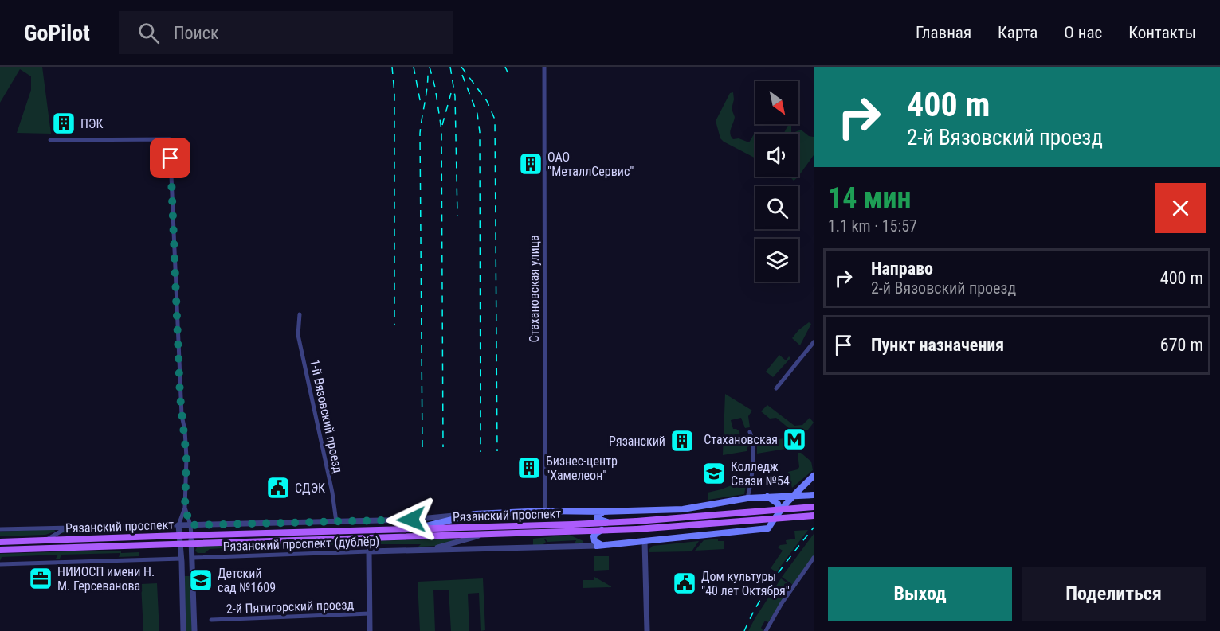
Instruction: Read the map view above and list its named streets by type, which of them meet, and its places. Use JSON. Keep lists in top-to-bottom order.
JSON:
{
  "streets": {
    "main road": ["Рязанский проспект", "Рязанский проспект (дублёр)"],
    "street": ["Стахановская улица", "1-й Вязовский проезд", "2-й Пятигорский проезд"]
  },
  "crossings": [
    ["Стахановская улица", "Рязанский проспект (дублёр)"],
    ["1-й Вязовский проезд", "Рязанский проспект (дублёр)"]
  ],
  "places": {
    "building": [
      "ПЭК",
      "ОАО \"МеталлСервис\"",
      "Рязанский",
      "Бизнес-центр \"Хамелеон\""
    ],
    "metro station": ["Стахановская"],
    "school or university": ["Колледж Связи №54", "Детский сад №1609"],
    "public building": ["СДЭК", "Дом культуры \"40 лет Октября\""],
    "office": ["НИИОСП имени Н. М. Герсеванова"]
  },
  "north": "bottom right",
  "page": {
    "header": "GoPilot",
    "search": "Поиск",
    "nav": [
      "Главная",
      "Карта",
      "О нас",
      "Контакты"
    ],
    "turn": ["400 m", "2-й Вязовский проезд"],
    "heading": ["14 мин", "1.1 km · 15:57"],
    "list": [
      {
        "name": "Направо",
        "note": "2-й Вязовский проезд",
        "value": "400 m"
      },
      {
        "name": "Пункт назначения",
        "value": "670 m"
      }
    ],
    "buttons": ["Выход", "Поделиться"]
  }
}
